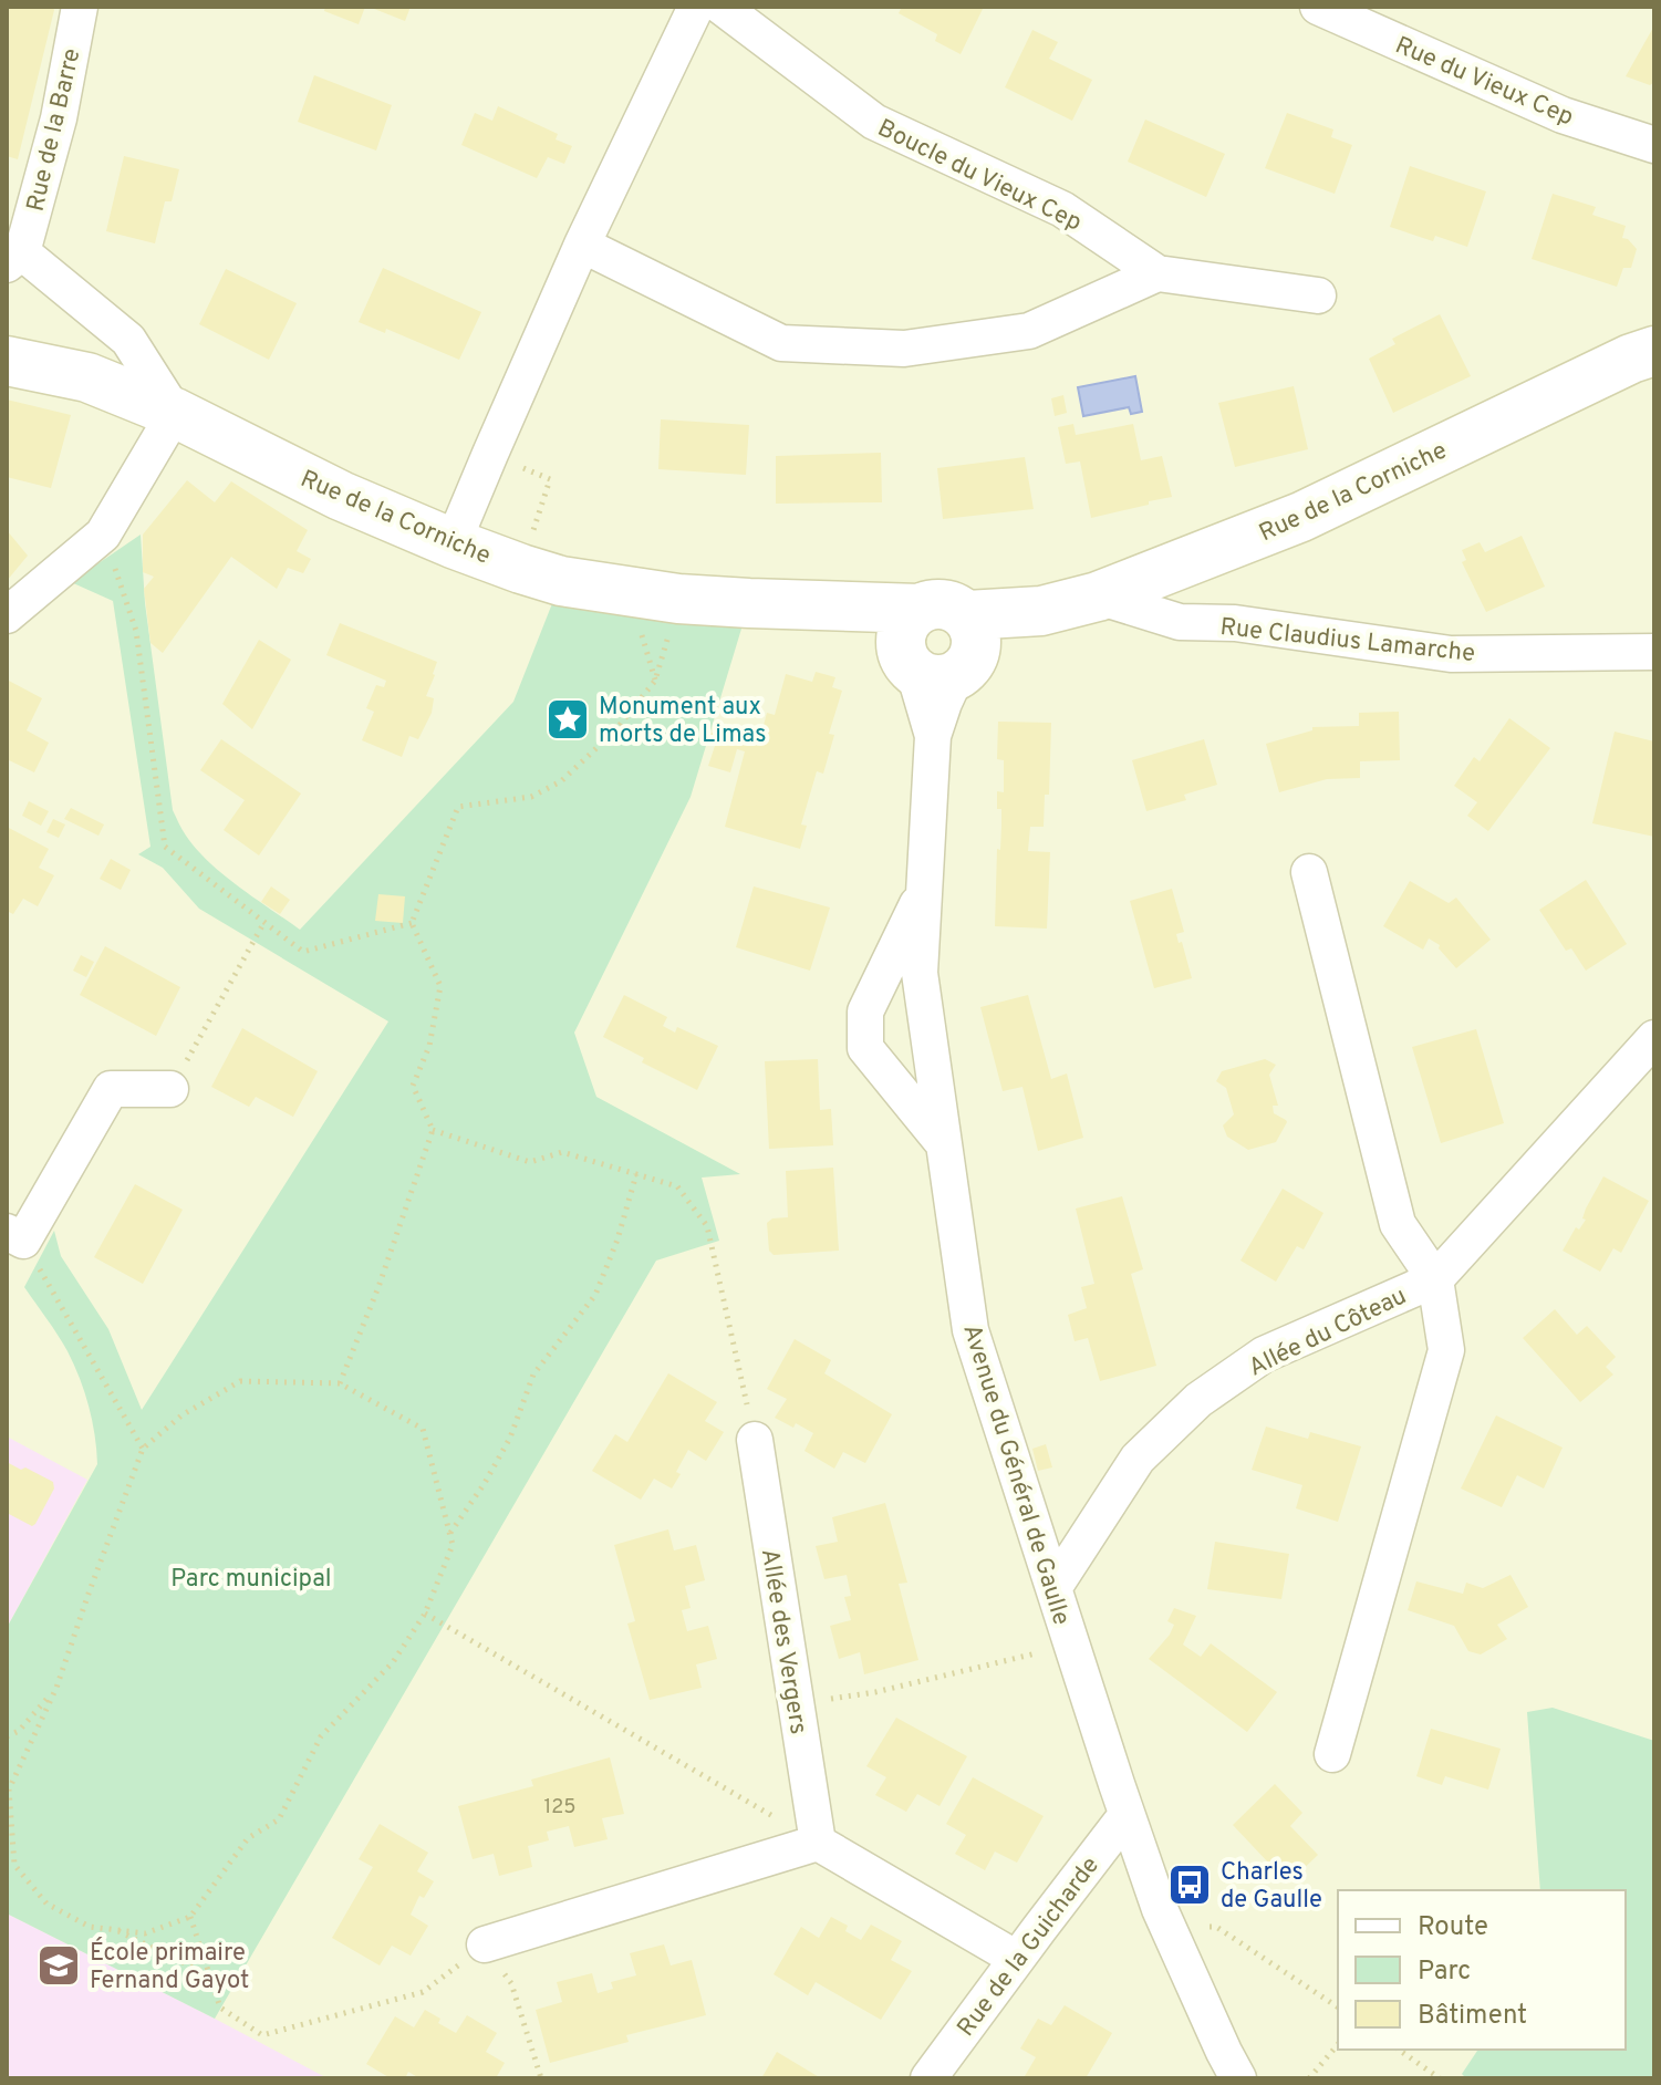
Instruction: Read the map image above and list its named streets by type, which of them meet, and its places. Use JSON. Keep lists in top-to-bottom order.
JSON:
{
  "streets": {
    "main road": ["Rue de la Corniche"],
    "street": [
      "Rue du Vieux Cep",
      "Rue de la Barre",
      "Boucle du Vieux Cep",
      "Rue Claudius Lamarche",
      "Allée du Côteau",
      "Avenue du Général de Gaulle",
      "Allée des Vergers",
      "Rue de la Guicharde"
    ]
  },
  "crossings": [
    ["Rue de la Barre", "Rue de la Corniche"],
    ["Rue de la Corniche", "Rue Claudius Lamarche"],
    ["Rue de la Corniche", "Avenue du Général de Gaulle"],
    ["Allée du Côteau", "Avenue du Général de Gaulle"],
    ["Avenue du Général de Gaulle", "Rue de la Guicharde"]
  ],
  "parks": ["Parc municipal"],
  "places": {
    "place": ["Monument aux morts de Limas"],
    "bus stop": ["Charles de Gaulle"],
    "school or university": ["École primaire Fernand Gayot"]
  },
  "house_numbers": ["125"],
  "legend": ["Route", "Parc", "Bâtiment"]
}
